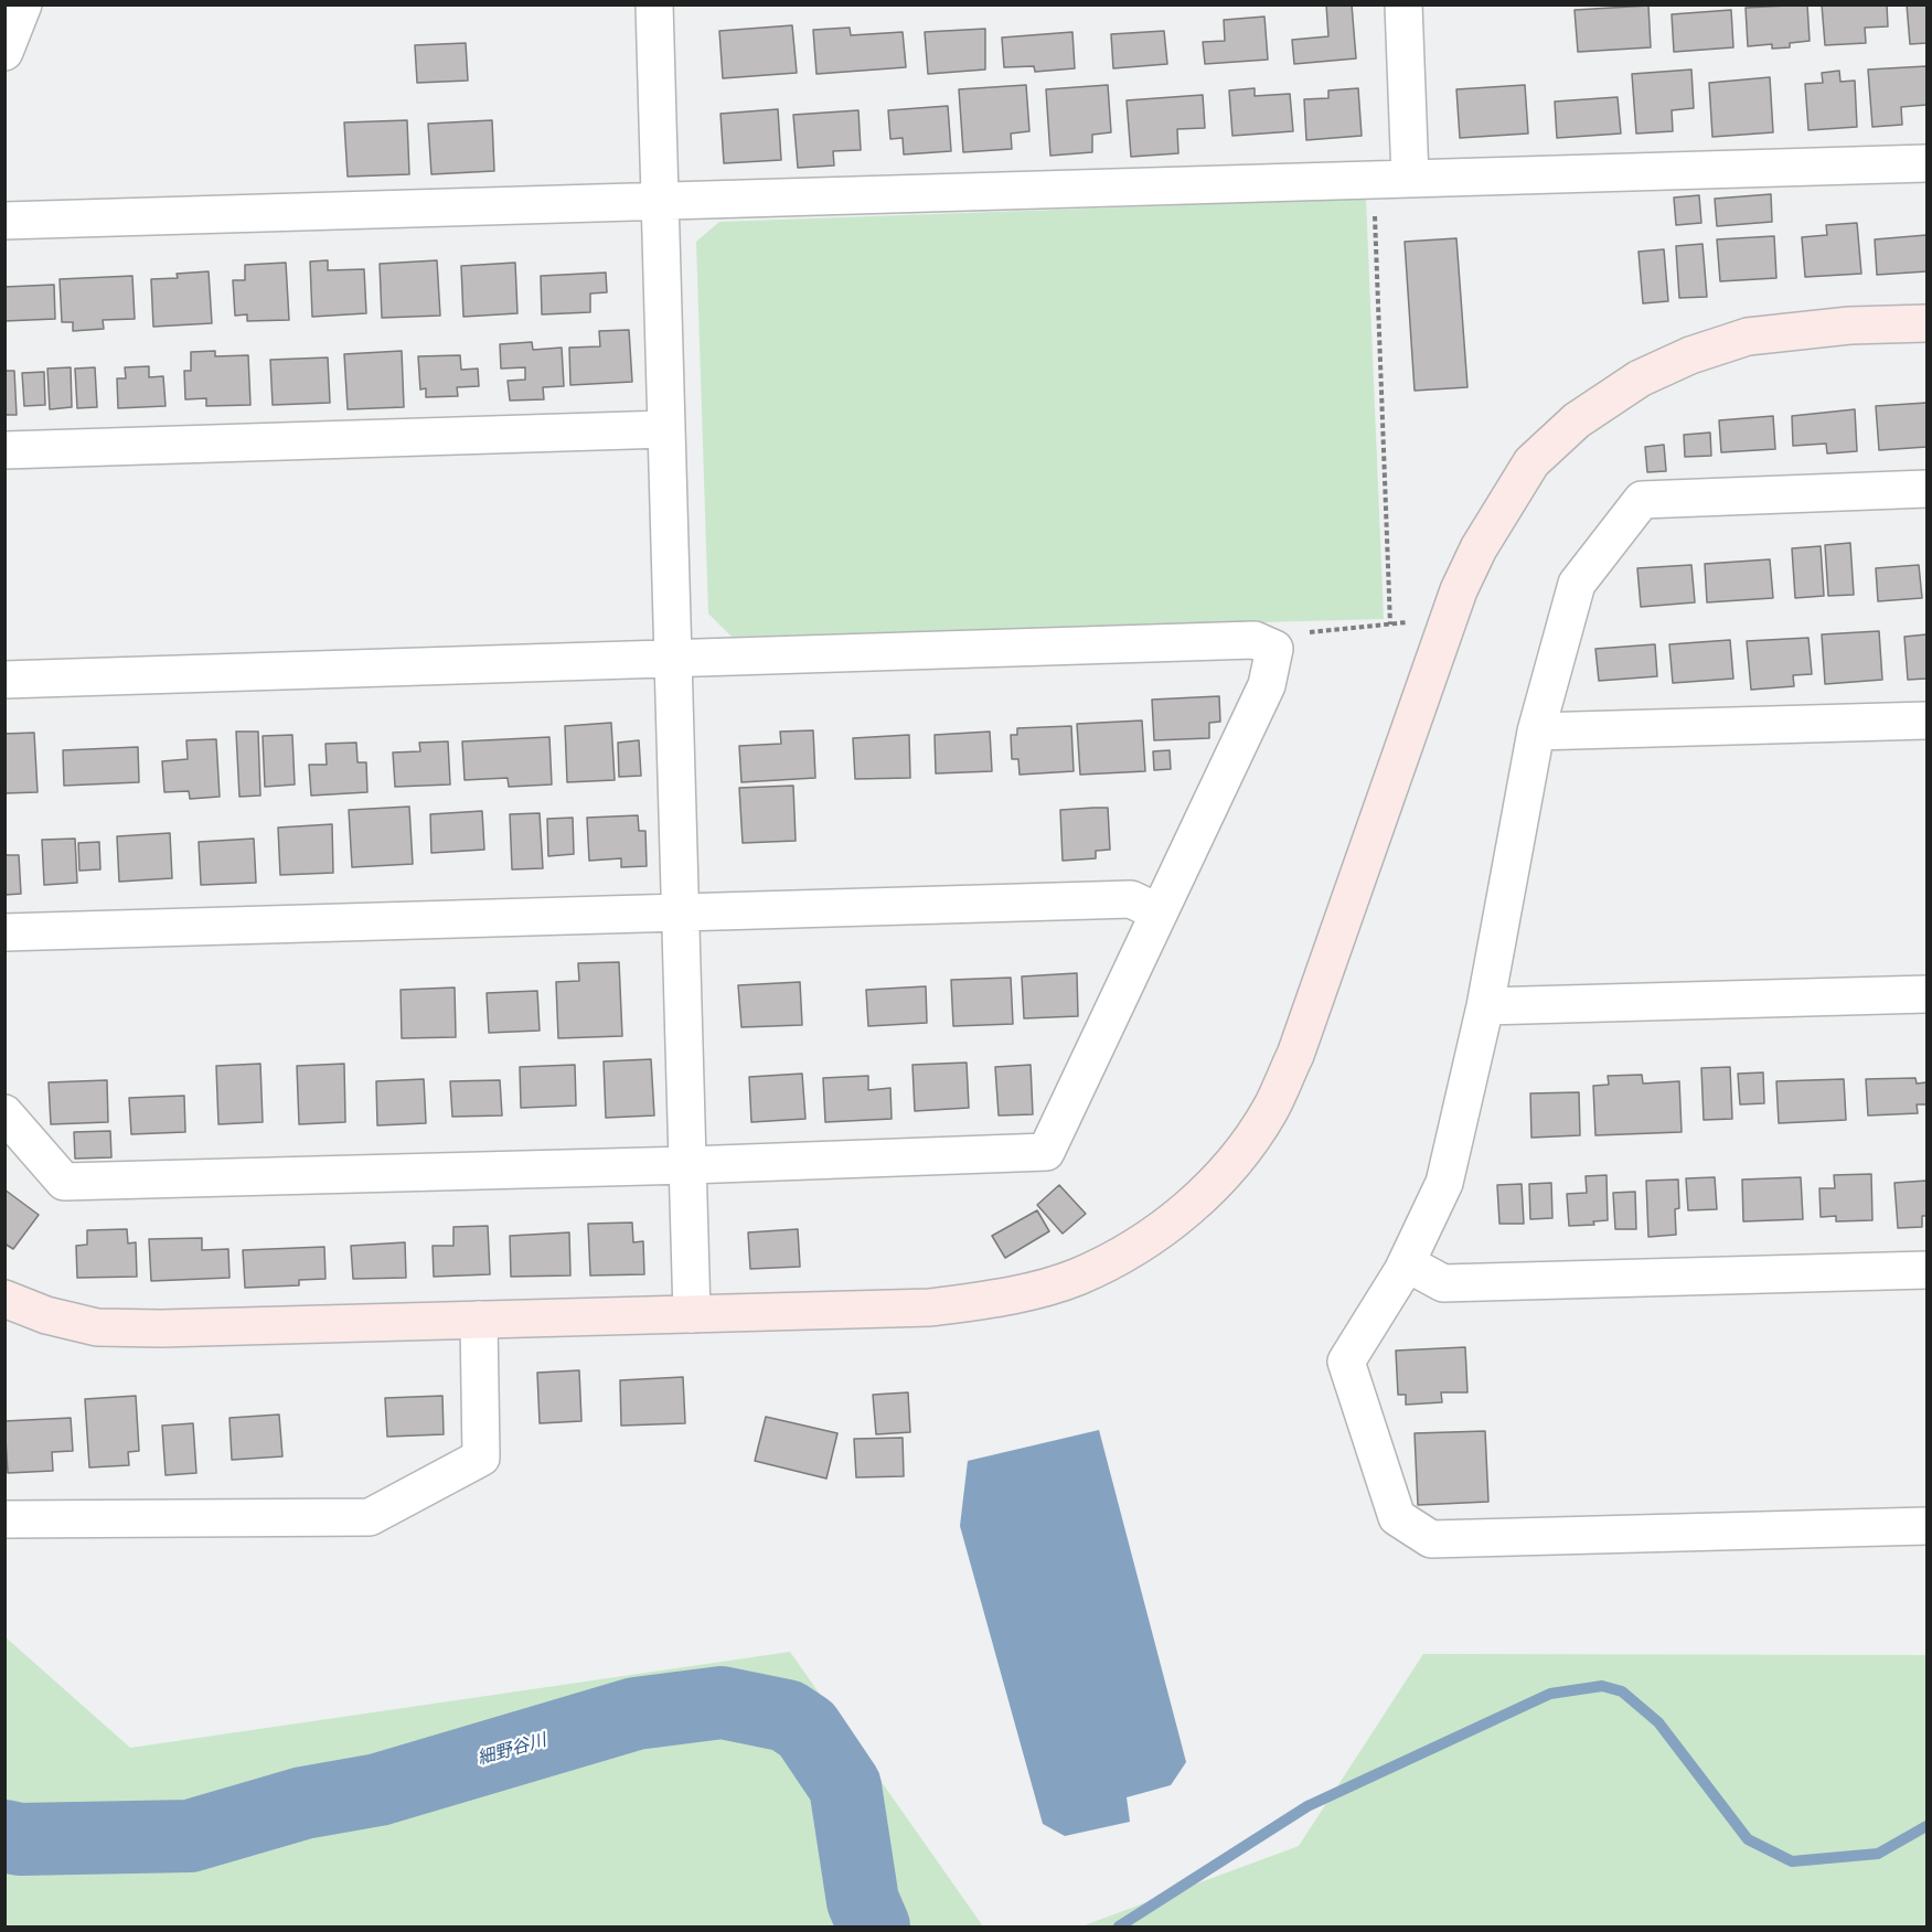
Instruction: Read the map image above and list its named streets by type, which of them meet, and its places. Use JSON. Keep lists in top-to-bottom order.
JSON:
{
  "water": ["細野谷川"]
}
